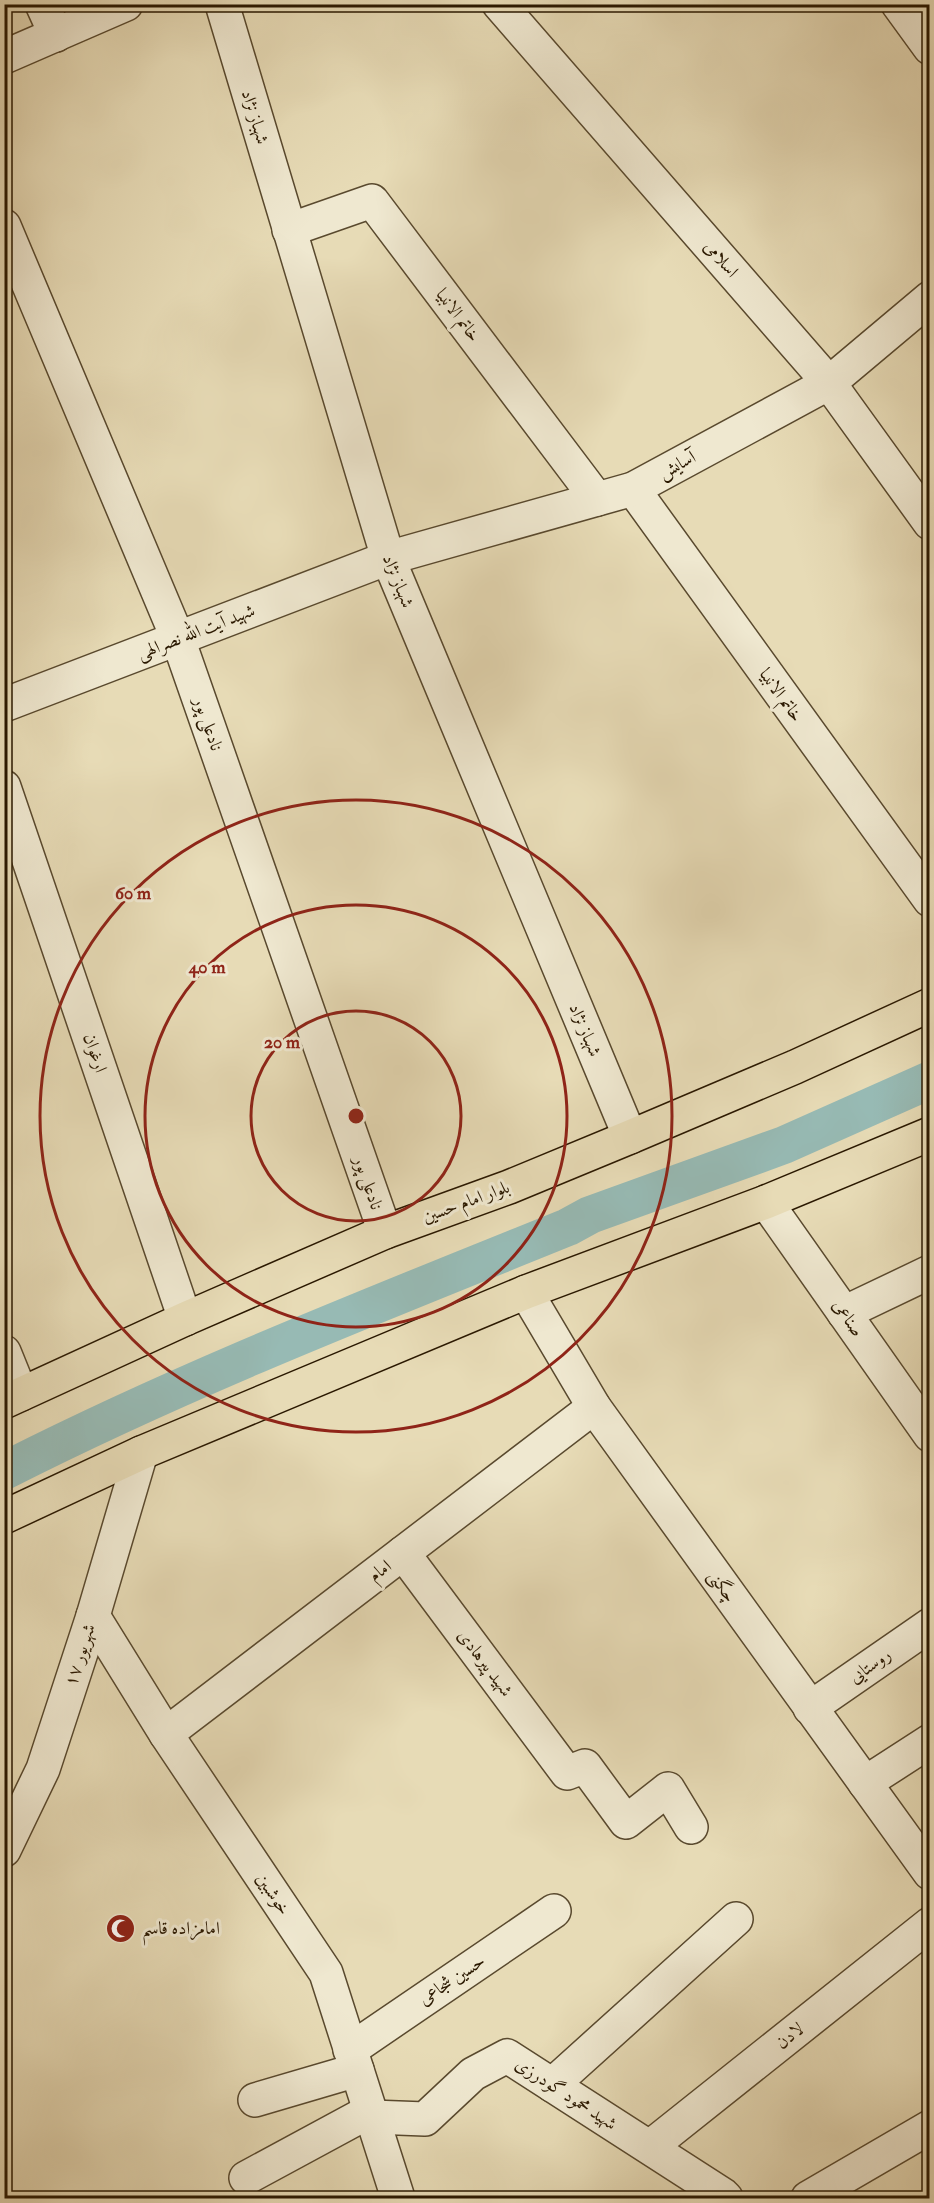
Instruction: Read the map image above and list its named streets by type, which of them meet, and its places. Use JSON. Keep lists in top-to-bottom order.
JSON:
{
  "streets": {
    "main road": ["بلوار امام حسین"],
    "street": [
      "شهباز نژاد",
      "اسلامی",
      "خاتم الانبیا",
      "آسایش",
      "شهید آیت الله نصرالهی",
      "نادعلی پور",
      "ارغوان",
      "صناعی",
      "امام",
      "چگنی",
      "۱۷ شهریور",
      "شهید پیرهادی",
      "روستایی",
      "خوشبین",
      "حسین شجاعی",
      "لادن",
      "شهید محمود گودرزی"
    ]
  },
  "crossings": [
    ["شهباز نژاد", "خاتم الانبیا"],
    ["شهباز نژاد", "آسایش"],
    ["شهباز نژاد", "شهید آیت الله نصرالهی"],
    ["شهباز نژاد", "بلوار امام حسین"],
    ["اسلامی", "آسایش"],
    ["خاتم الانبیا", "آسایش"],
    ["آسایش", "شهید آیت الله نصرالهی"],
    ["شهید آیت الله نصرالهی", "نادعلی پور"],
    ["نادعلی پور", "بلوار امام حسین"],
    ["ارغوان", "بلوار امام حسین"],
    ["امام", "چگنی"],
    ["امام", "شهید پیرهادی"],
    ["امام", "خوشبین"],
    ["چگنی", "روستایی"],
    ["۱۷ شهریور", "خوشبین"],
    ["خوشبین", "حسین شجاعی"],
    ["خوشبین", "شهید محمود گودرزی"],
    ["لادن", "شهید محمود گودرزی"]
  ],
  "places": {
    "mosque": ["امامزاده قاسم"]
  },
  "rings": ["60 m", "40 m", "20 m"]
}
